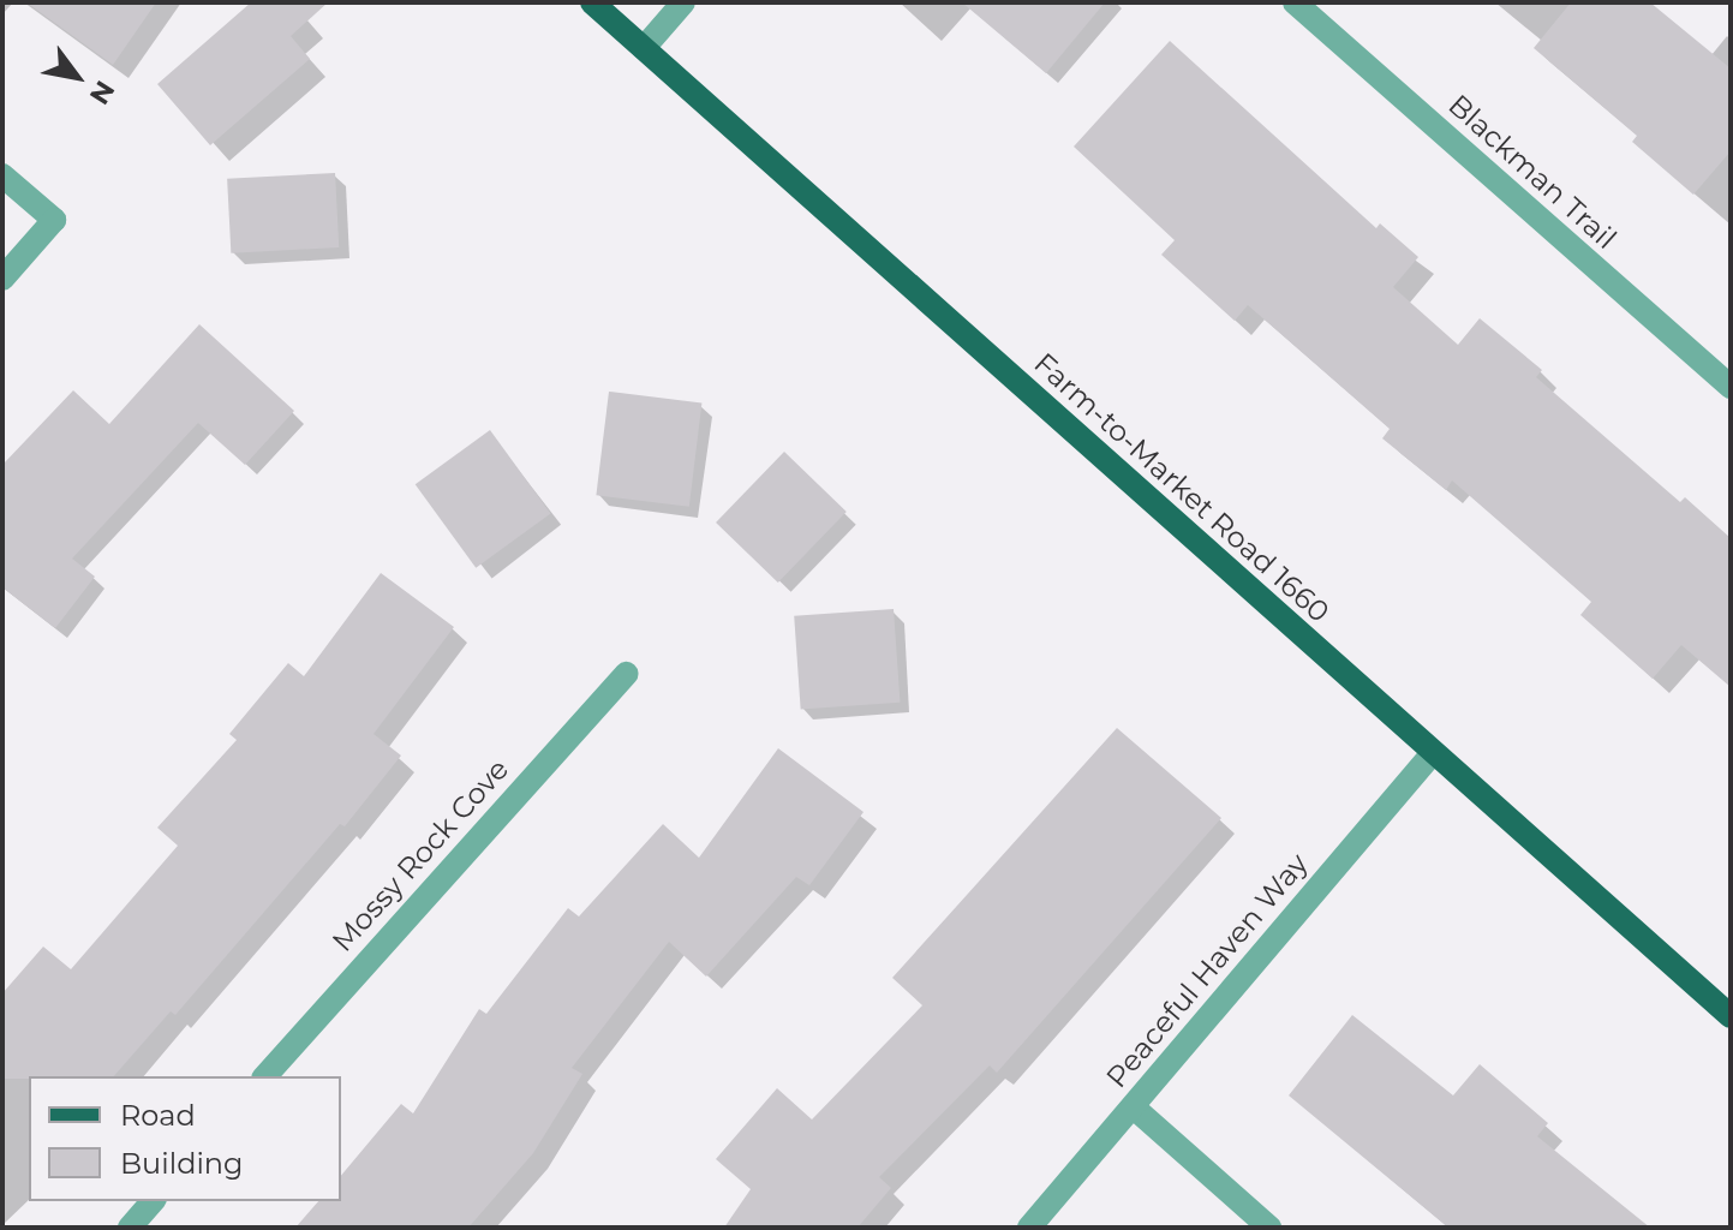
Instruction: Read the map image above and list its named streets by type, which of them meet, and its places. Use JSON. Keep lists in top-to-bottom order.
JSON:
{
  "streets": {
    "main road": ["Farm-to-Market Road 1660"],
    "street": ["Blackman Trail", "Mossy Rock Cove", "Peaceful Haven Way"]
  },
  "crossings": [
    ["Farm-to-Market Road 1660", "Peaceful Haven Way"]
  ],
  "legend": ["Road", "Building"],
  "north": "bottom right"
}
